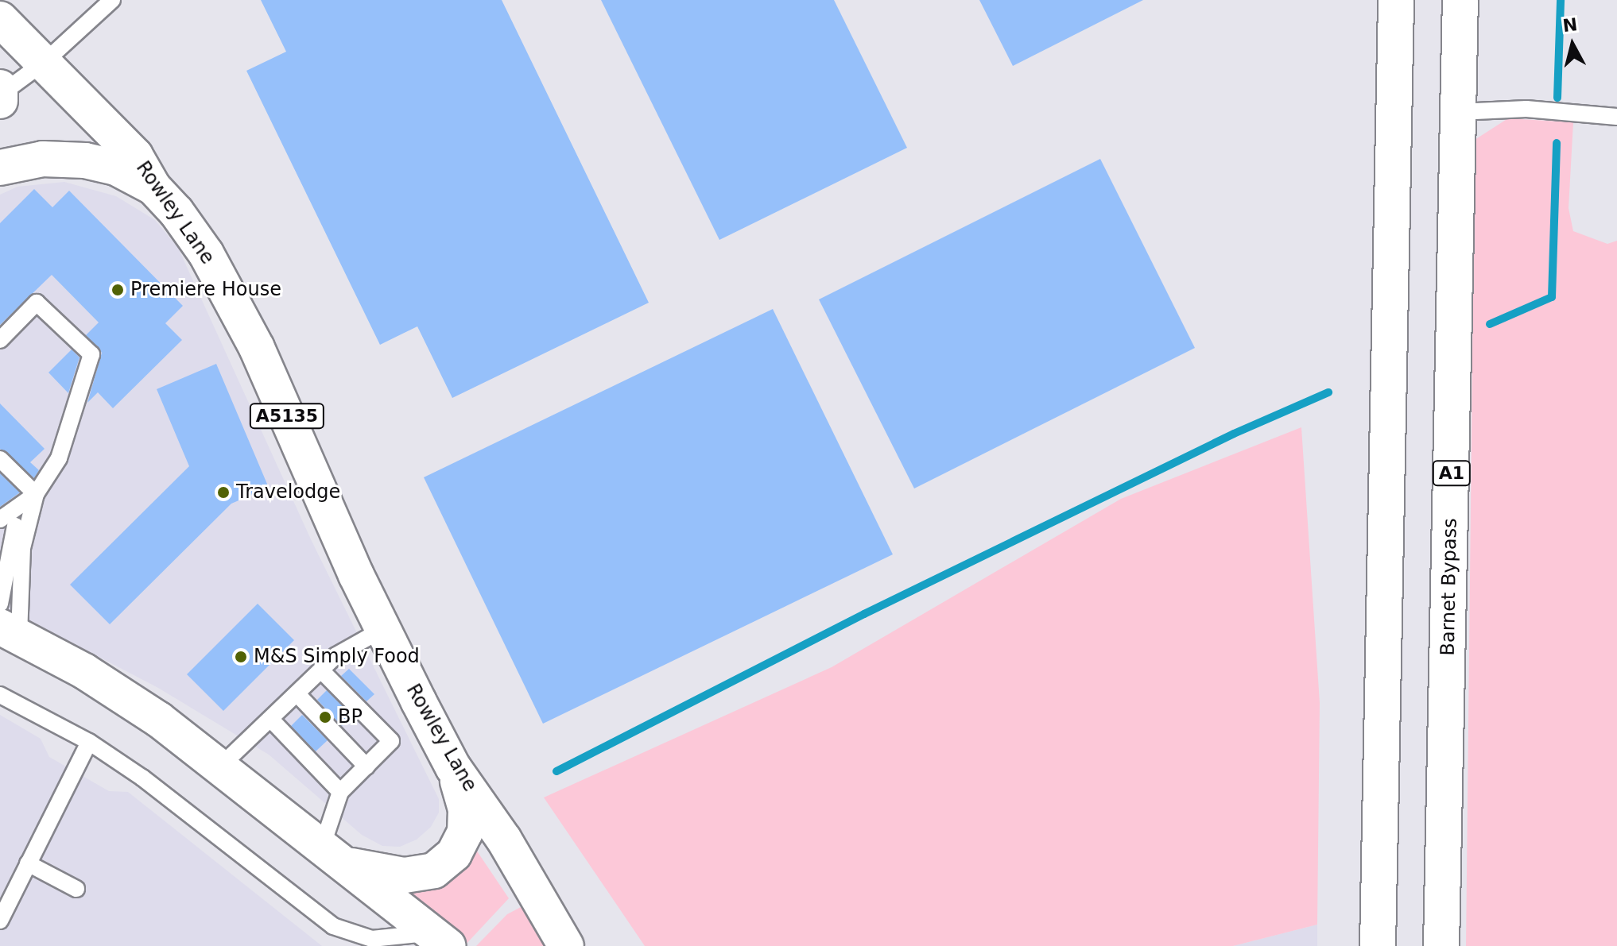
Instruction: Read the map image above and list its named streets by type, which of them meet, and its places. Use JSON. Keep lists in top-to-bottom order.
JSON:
{
  "streets": {
    "main road": [
      "Rowley Lane",
      "A5135",
      "A1",
      "Barnet Bypass"
    ]
  },
  "crossings": [
    ["Rowley Lane", "A5135"]
  ],
  "places": [
    "Premiere House",
    "Travelodge",
    "M&S Simply Food",
    "BP"
  ],
  "north": "top"
}
